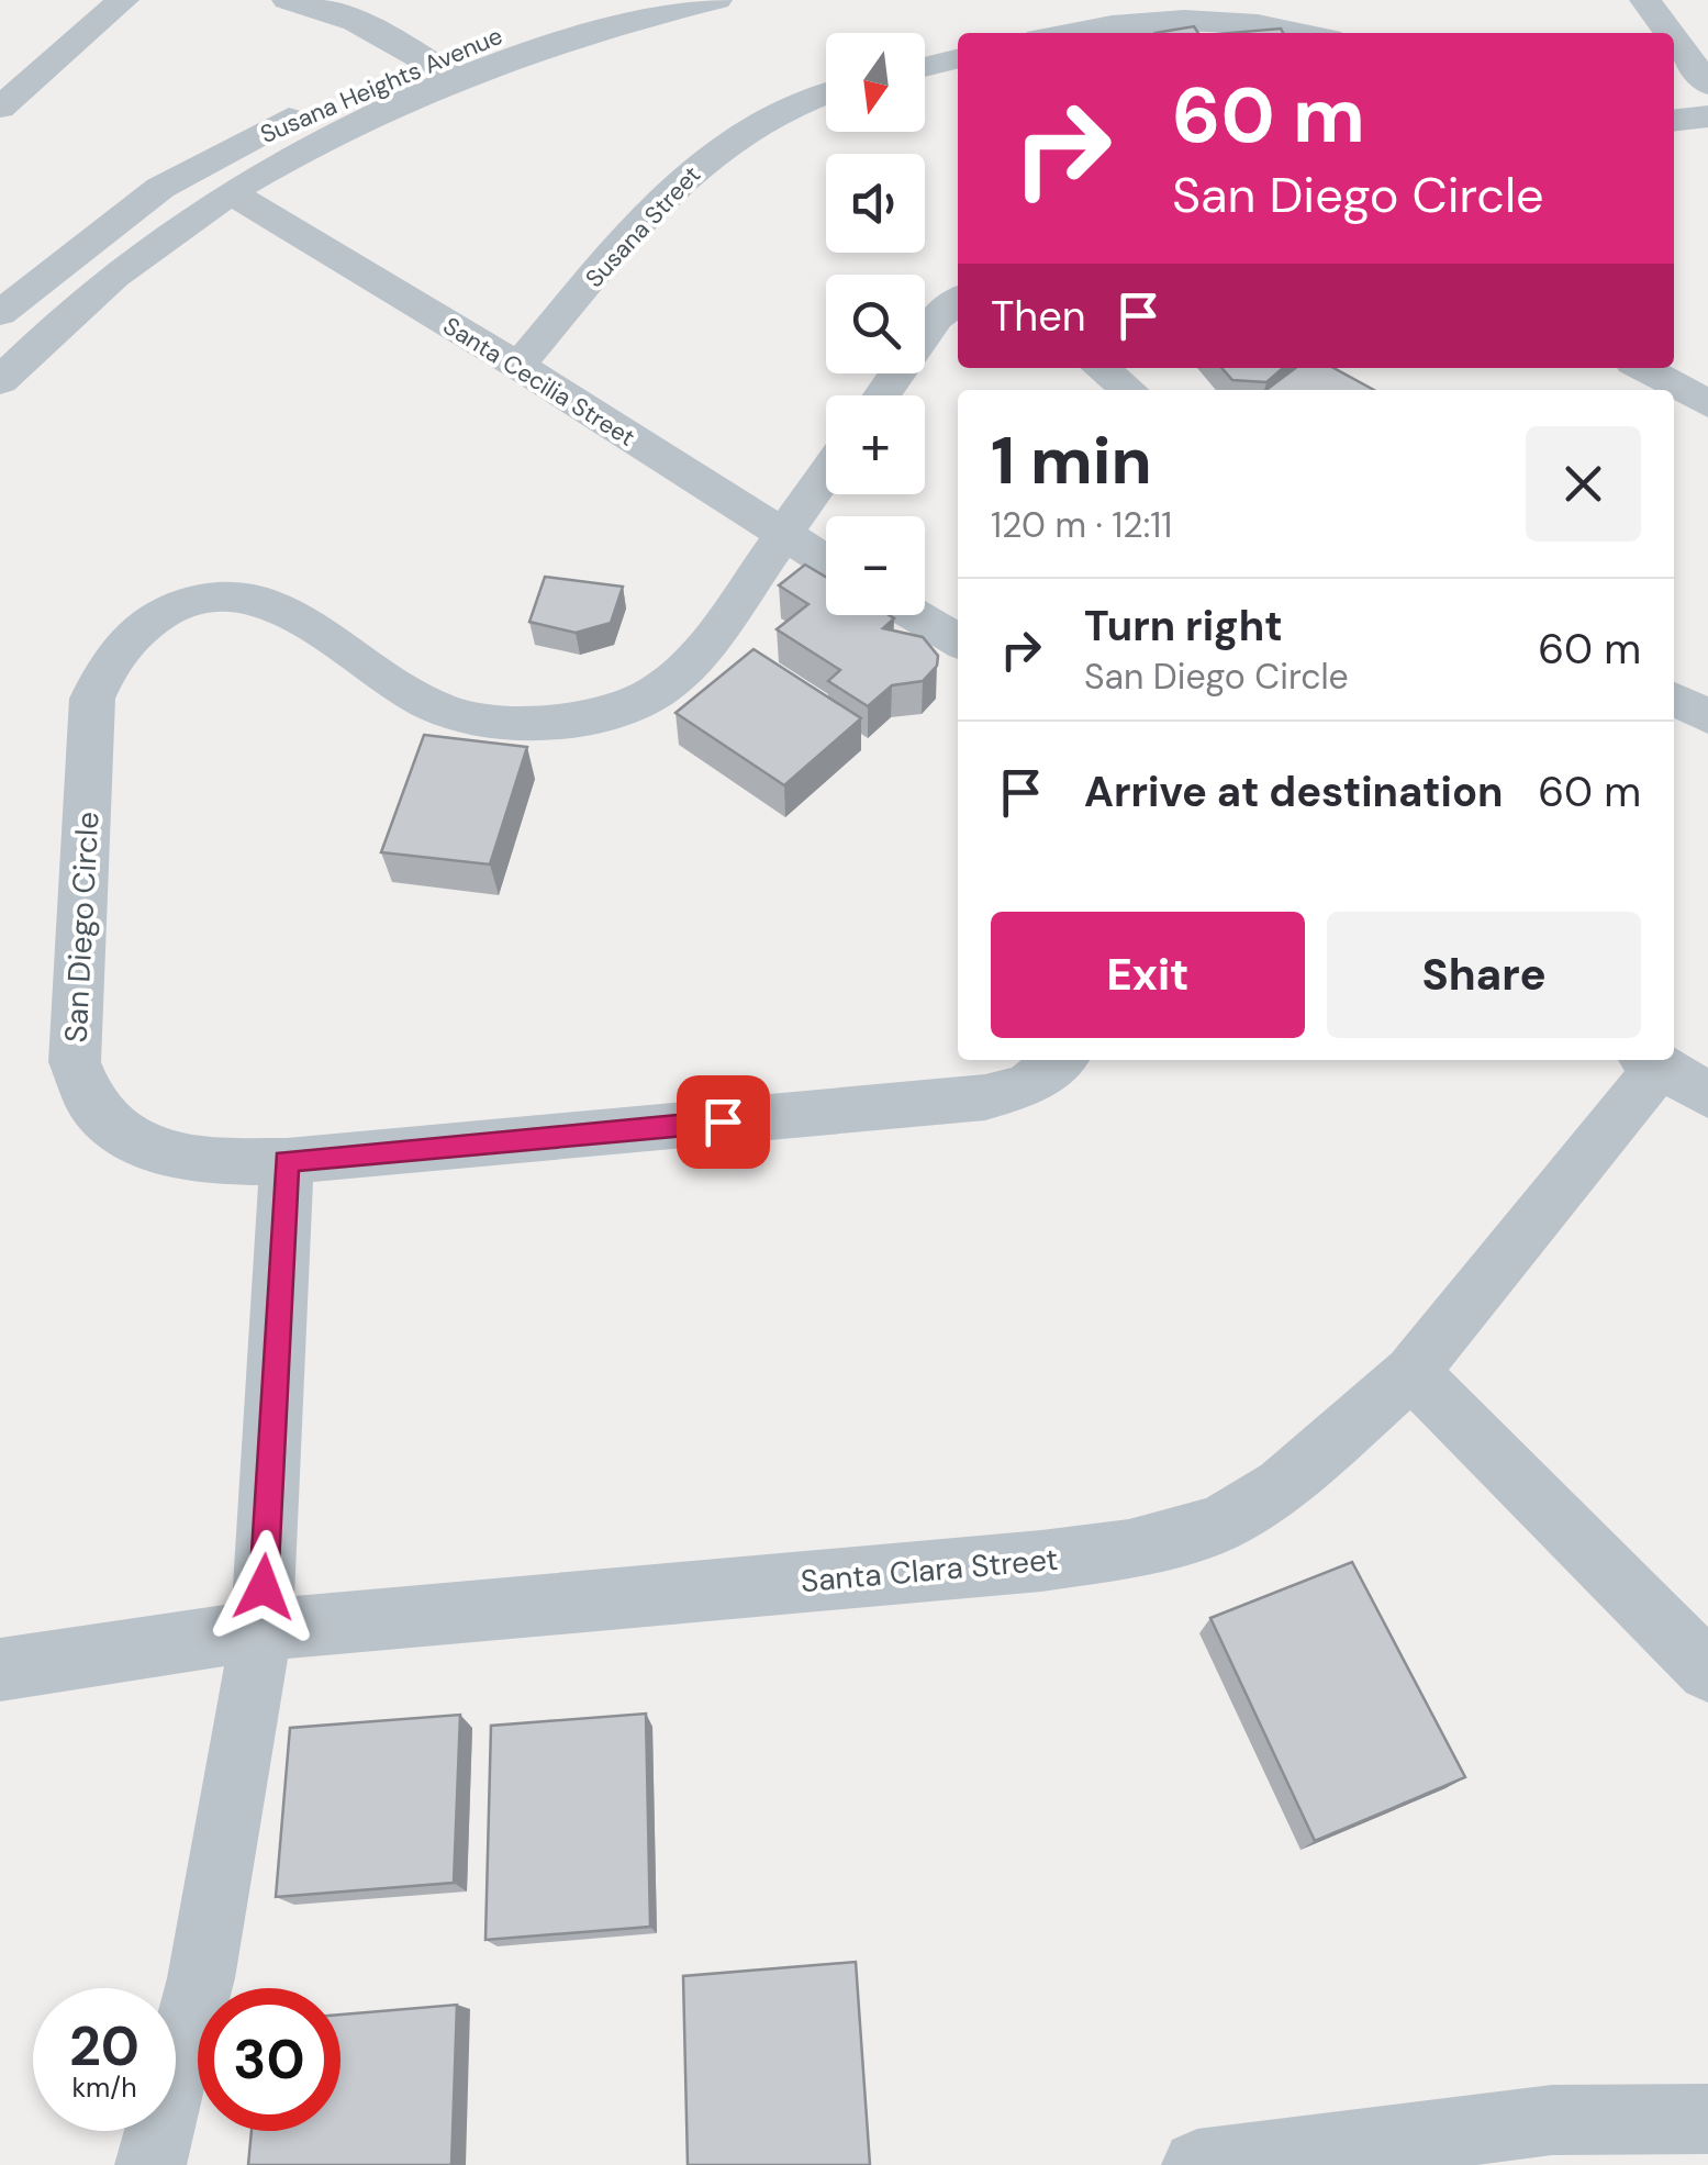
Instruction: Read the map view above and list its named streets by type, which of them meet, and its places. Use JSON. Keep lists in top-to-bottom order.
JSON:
{
  "streets": {
    "street": [
      "Susana Heights Avenue",
      "Susana Street",
      "Santa Cecilia Street",
      "San Diego Circle",
      "Santa Clara Street"
    ]
  },
  "crossings": [
    ["Susana Heights Avenue", "Santa Cecilia Street"],
    ["Susana Street", "Santa Cecilia Street"],
    ["Santa Cecilia Street", "San Diego Circle"]
  ],
  "north": "bottom",
  "page": {
    "map_buttons": ["+", "−"],
    "turn": ["60 m", "San Diego Circle"],
    "then": "Then",
    "heading": ["1 min", "120 m · 12:11"],
    "list": [
      {
        "name": "Turn right",
        "note": "San Diego Circle",
        "value": "60 m"
      },
      {
        "name": "Arrive at destination",
        "value": "60 m"
      }
    ],
    "buttons": ["Exit", "Share"],
    "speed": "20 km/h",
    "limit": "30"
  }
}
